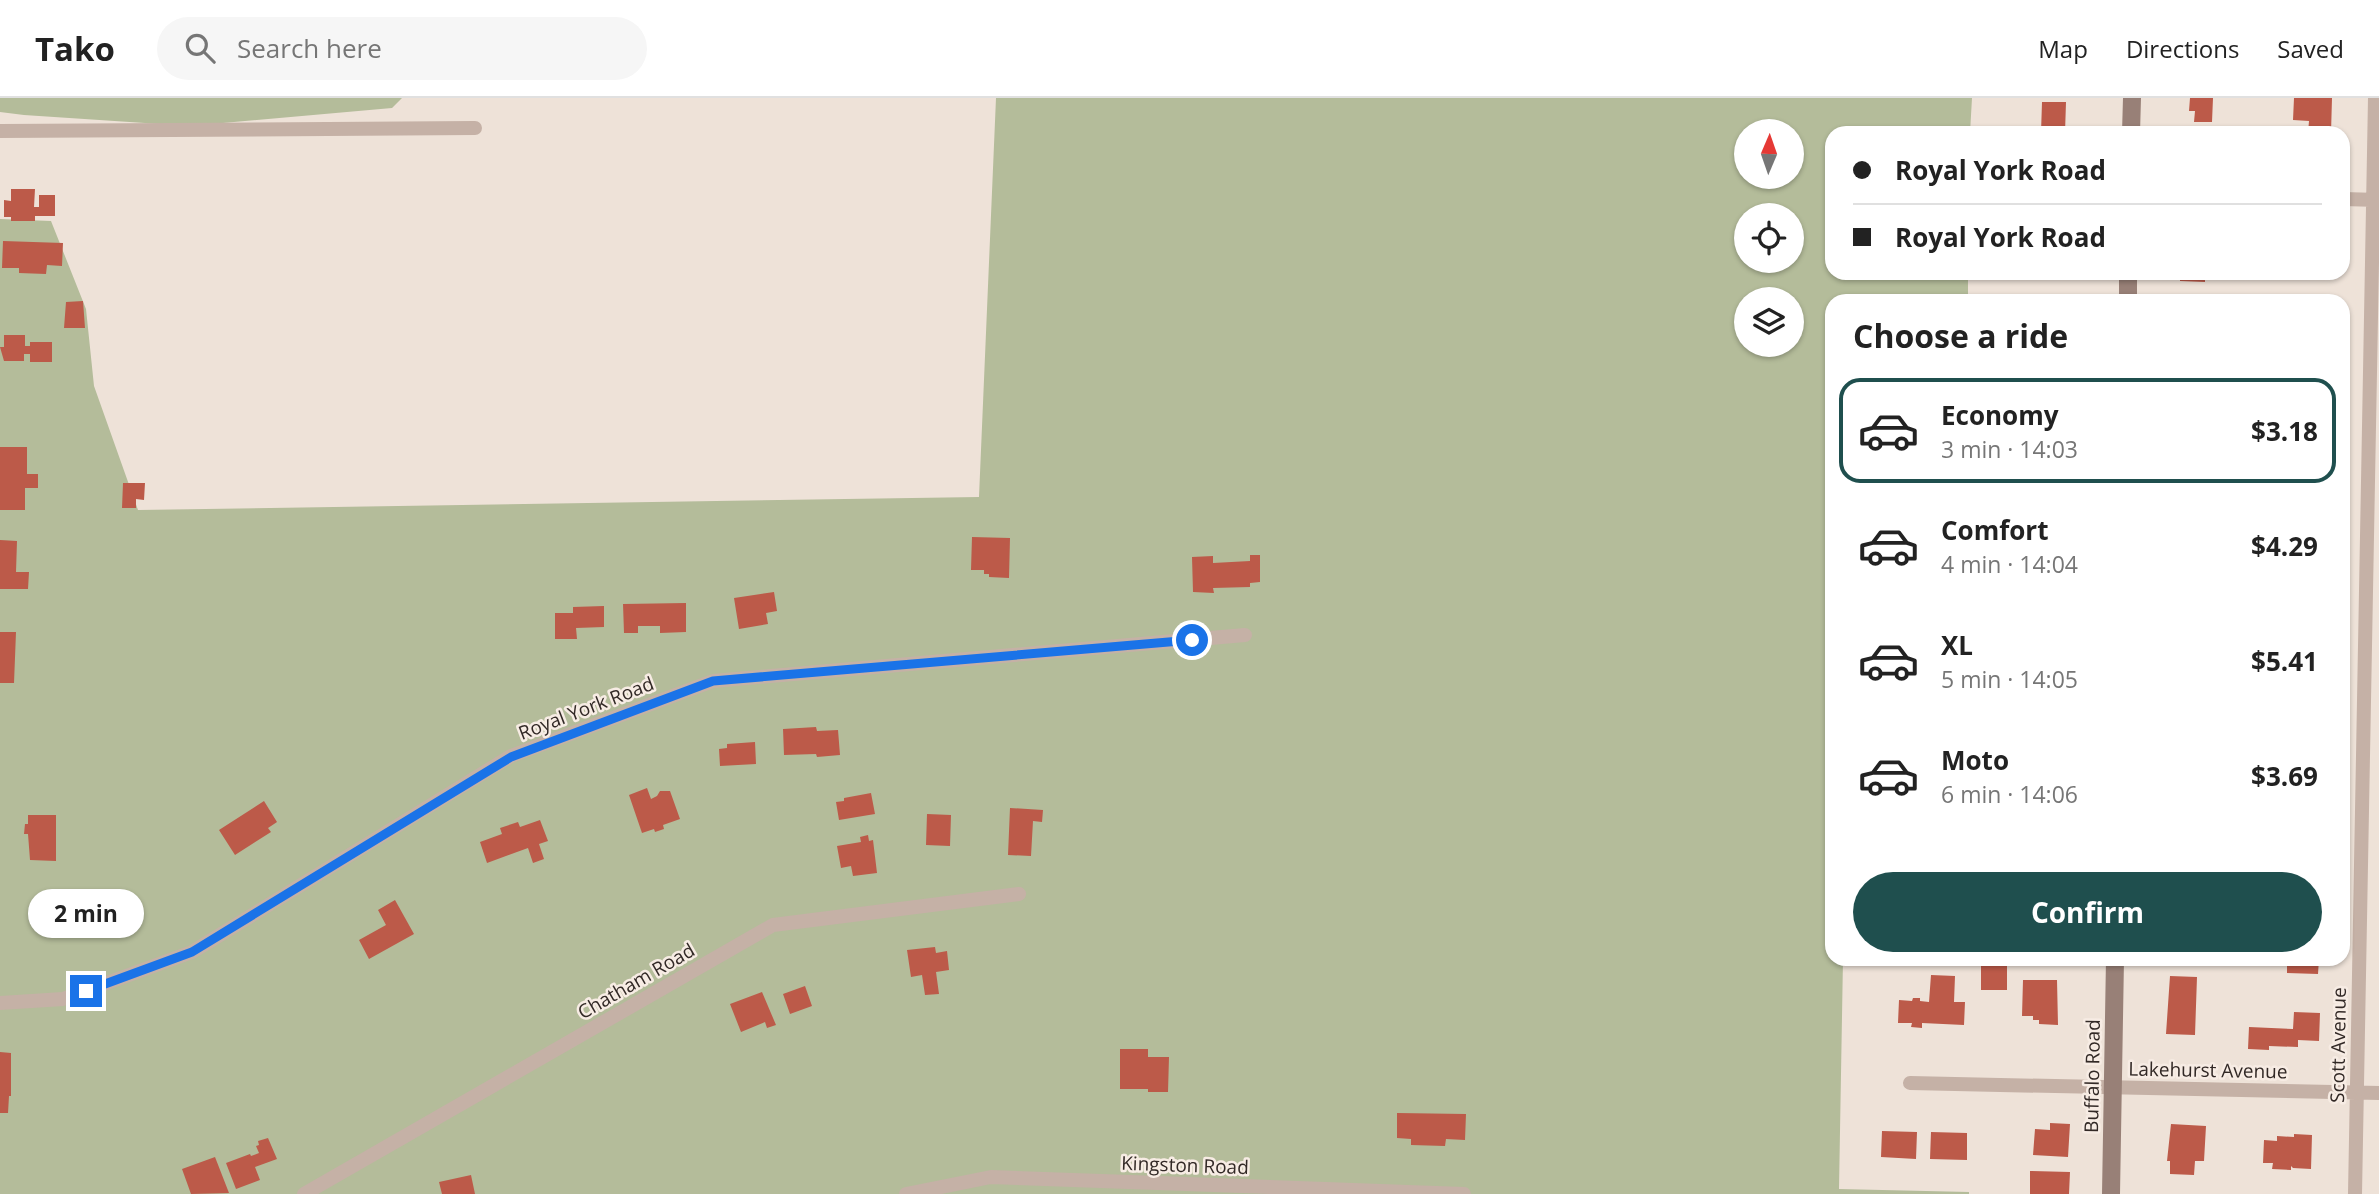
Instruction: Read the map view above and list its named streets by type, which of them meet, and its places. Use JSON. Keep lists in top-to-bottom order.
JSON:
{
  "streets": {
    "street": [
      "Royal York Road",
      "Chatham Road",
      "Scott Avenue",
      "Lakehurst Avenue",
      "Buffalo Road",
      "Kingston Road"
    ]
  },
  "crossings": [
    ["Scott Avenue", "Lakehurst Avenue"],
    ["Lakehurst Avenue", "Buffalo Road"]
  ],
  "north": "top",
  "page": {
    "header": "Tako",
    "search": "Search here",
    "nav": ["Map", "Directions", "Saved"],
    "banner": ["Royal York Road", "Royal York Road"],
    "heading": "Choose a ride",
    "list": [
      {
        "name": "Economy",
        "note": "3 min · 14:03",
        "value": "$3.18"
      },
      {
        "name": "Comfort",
        "note": "4 min · 14:04",
        "value": "$4.29"
      },
      {
        "name": "XL",
        "note": "5 min · 14:05",
        "value": "$5.41"
      },
      {
        "name": "Moto",
        "note": "6 min · 14:06",
        "value": "$3.69"
      }
    ],
    "buttons": "Confirm",
    "bubble": "2 min"
  }
}
